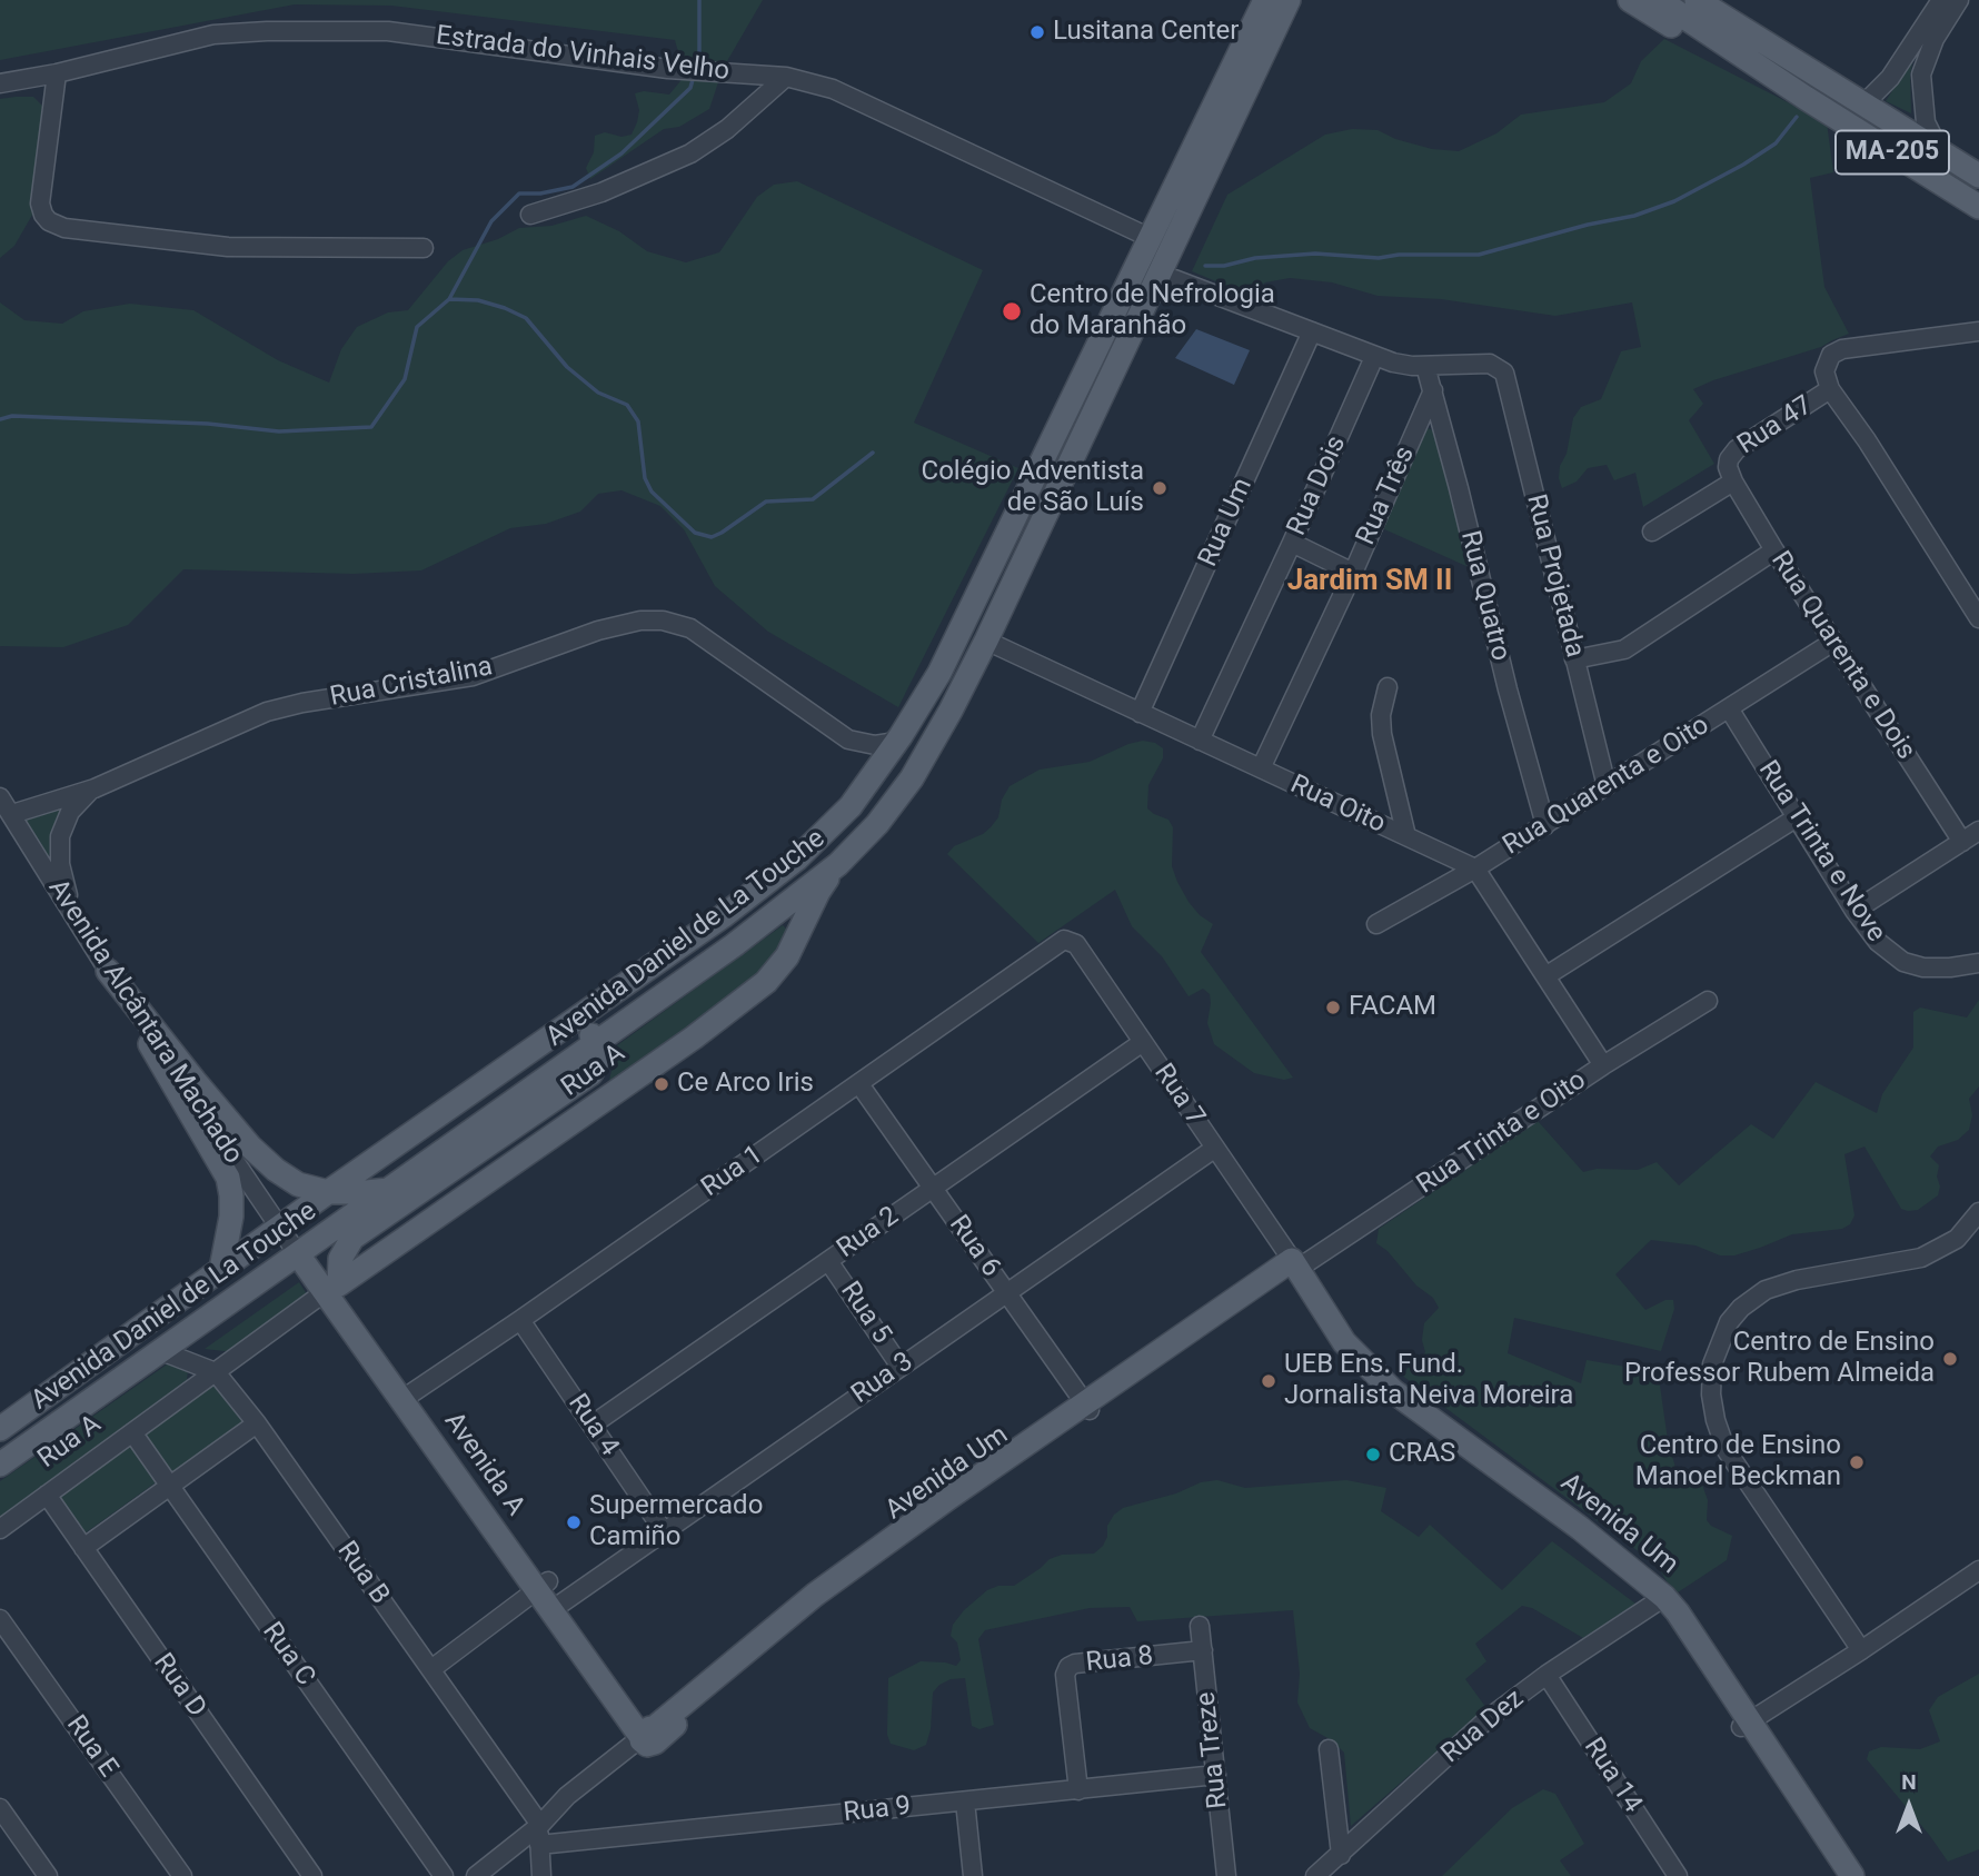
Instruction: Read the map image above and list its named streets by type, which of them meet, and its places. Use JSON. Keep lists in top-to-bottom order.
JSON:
{
  "streets": {
    "main road": [
      "MA-205",
      "Avenida Daniel de La Touche",
      "Rua A",
      "Avenida A",
      "Avenida Um"
    ],
    "street": [
      "Estrada do Vinhais Velho",
      "Rua 47",
      "Rua Dois",
      "Rua Três",
      "Rua Um",
      "Rua Projetada",
      "Rua Quatro",
      "Rua Quarenta e Dois",
      "Rua Cristalina",
      "Rua Quarenta e Oito",
      "Rua Oito",
      "Rua Trinta e Nove",
      "Avenida Alcântara Machado",
      "Rua 7",
      "Rua Trinta e Oito",
      "Rua 1",
      "Rua 2",
      "Rua 6",
      "Rua 5",
      "Rua 3",
      "Rua 4",
      "Rua B",
      "Rua C",
      "Rua 8",
      "Rua D",
      "Rua Dez",
      "Rua E",
      "Rua Treze",
      "Rua 14",
      "Rua 9"
    ]
  },
  "crossings": [
    ["Rua 47", "Rua Quarenta e Dois"],
    ["Rua Dois", "Rua Oito"],
    ["Rua Três", "Rua Quatro"],
    ["Rua Três", "Rua Oito"],
    ["Rua Um", "Rua Oito"],
    ["Rua Projetada", "Rua Quatro"],
    ["Rua Projetada", "Rua Quarenta e Oito"],
    ["Rua Quatro", "Rua Quarenta e Oito"],
    ["Rua Quarenta e Dois", "Rua Quarenta e Oito"],
    ["Rua Cristalina", "Avenida Daniel de La Touche"],
    ["Rua Cristalina", "Avenida Alcântara Machado"],
    ["Rua Quarenta e Oito", "Rua Oito"],
    ["Rua Quarenta e Oito", "Rua Trinta e Nove"],
    ["Rua Oito", "Avenida Daniel de La Touche"],
    ["Avenida Daniel de La Touche", "Avenida Alcântara Machado"],
    ["Avenida Daniel de La Touche", "Rua A"],
    ["Avenida Daniel de La Touche", "Avenida A"],
    ["Avenida Daniel de La Touche", "Rua B"],
    ["Avenida Alcântara Machado", "Avenida A"],
    ["Rua A", "Avenida A"],
    ["Rua A", "Rua B"],
    ["Rua A", "Rua C"],
    ["Rua A", "Rua D"],
    ["Rua 7", "Rua Trinta e Oito"],
    ["Rua 7", "Rua 1"],
    ["Rua 7", "Rua 2"],
    ["Rua 7", "Rua 3"],
    ["Rua 7", "Avenida Um"],
    ["Rua Trinta e Oito", "Avenida Um"],
    ["Rua 1", "Rua 6"],
    ["Rua 1", "Rua 4"],
    ["Rua 1", "Avenida A"],
    ["Rua 2", "Rua 6"],
    ["Rua 2", "Rua 5"],
    ["Rua 2", "Rua 4"],
    ["Rua 6", "Rua 3"],
    ["Rua 6", "Avenida Um"],
    ["Rua 5", "Rua 3"],
    ["Rua 3", "Rua 4"],
    ["Rua 3", "Avenida A"],
    ["Avenida A", "Avenida Um"],
    ["Avenida Um", "Rua Dez"],
    ["Rua 8", "Rua Treze"],
    ["Rua 8", "Rua 9"],
    ["Rua Dez", "Rua 14"],
    ["Rua Treze", "Rua 9"]
  ],
  "districts": ["Jardim SM II"],
  "places": [
    "Lusitana Center",
    "Centro de Nefrologia do Maranhão",
    "Colégio Adventista de São Luís",
    "FACAM",
    "Ce Arco Iris",
    "Centro de Ensino Professor Rubem Almeida",
    "UEB Ens. Fund. Jornalista Neiva Moreira",
    "CRAS",
    "Centro de Ensino Manoel Beckman",
    "Supermercado Camiño"
  ],
  "north": "top"
}
